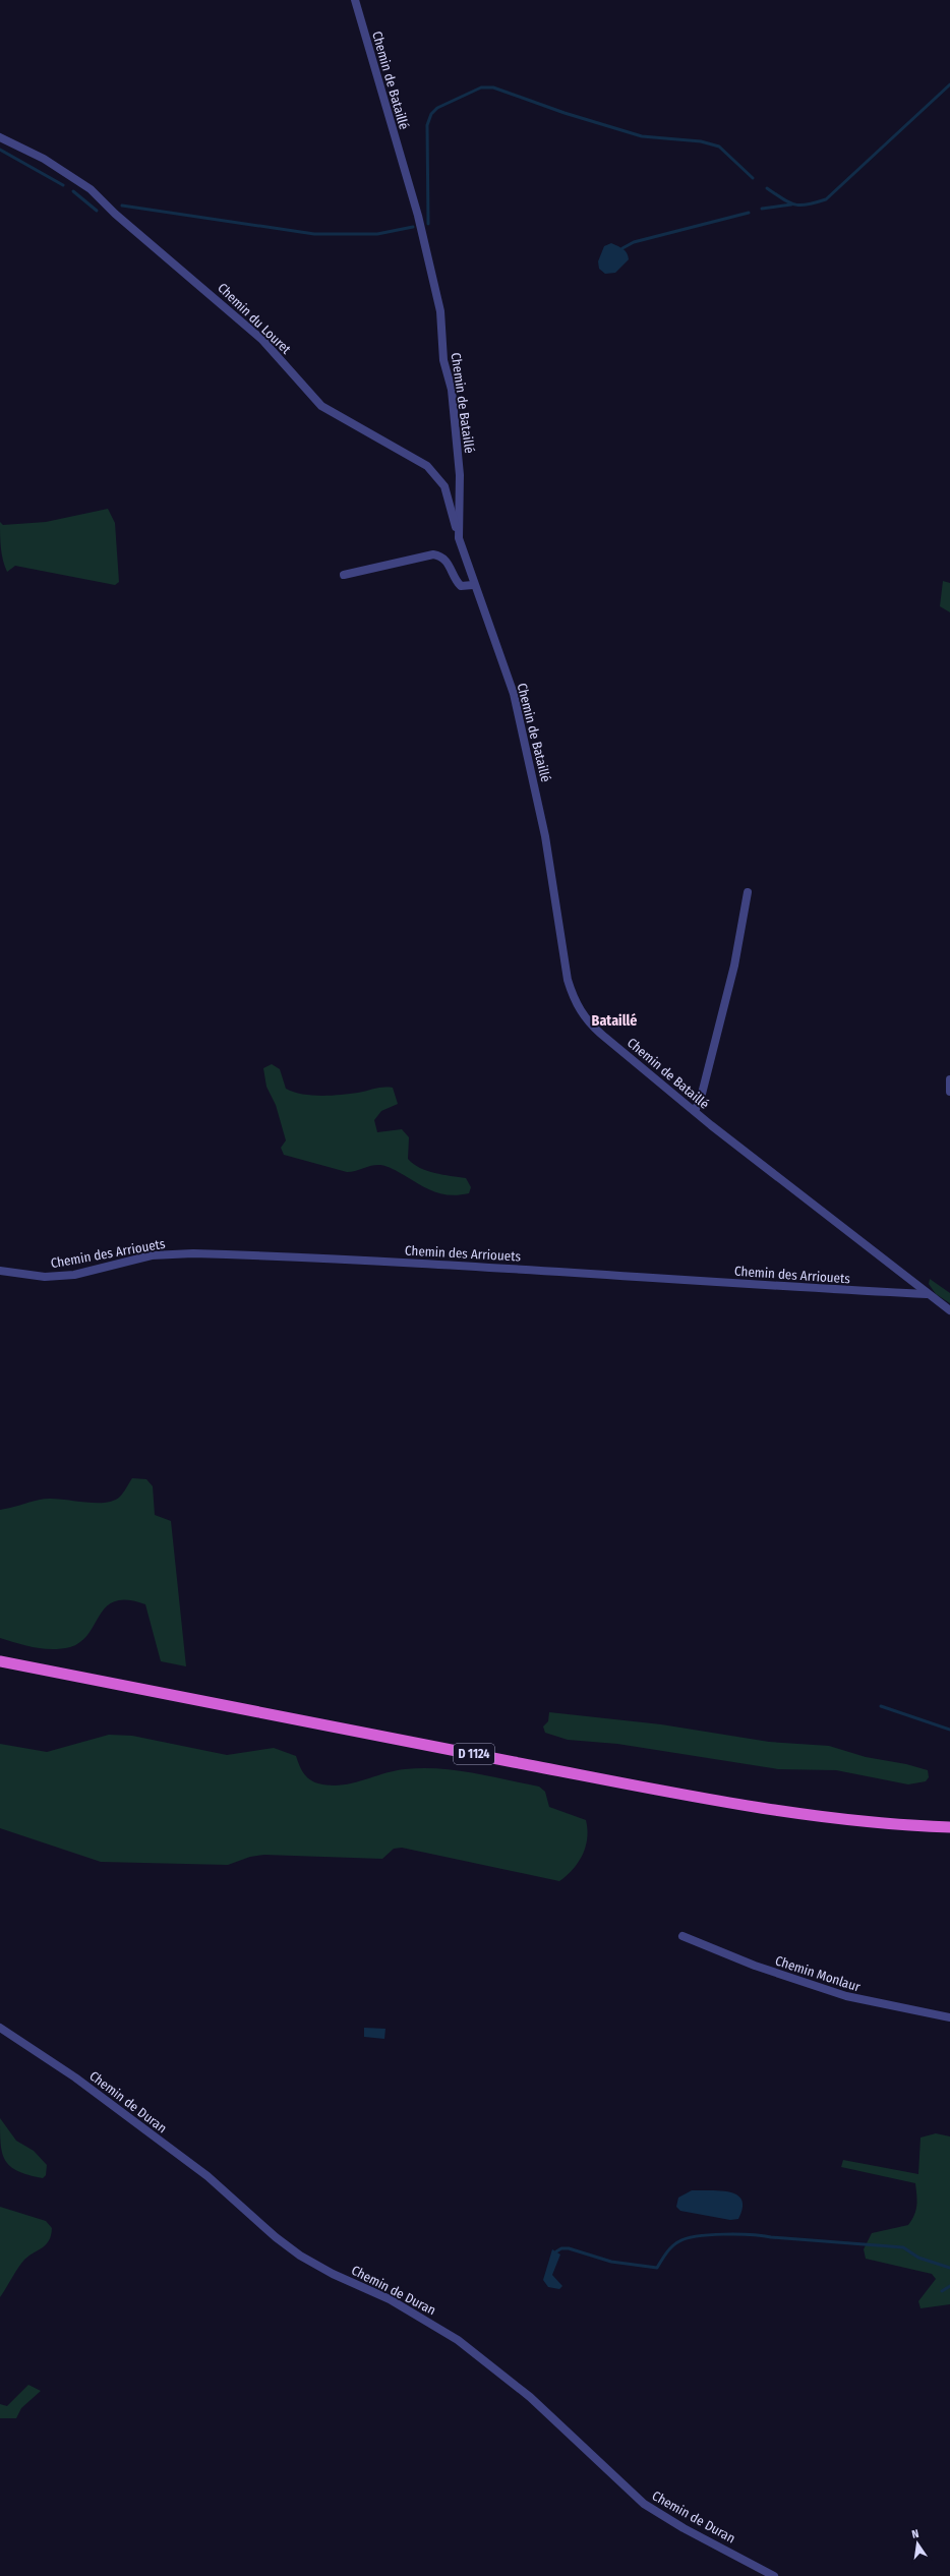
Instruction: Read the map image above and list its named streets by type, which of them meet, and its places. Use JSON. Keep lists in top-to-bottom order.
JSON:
{
  "streets": {
    "highway": ["D 1124"],
    "street": [
      "Chemin de Bataillé",
      "Chemin du Louret",
      "Chemin des Arriouets",
      "Chemin Monlaur",
      "Chemin de Duran"
    ]
  },
  "crossings": [
    ["Chemin de Bataillé", "Chemin du Louret"],
    ["Chemin de Bataillé", "Chemin des Arriouets"]
  ],
  "districts": ["Bataillé"],
  "north": "top"
}
